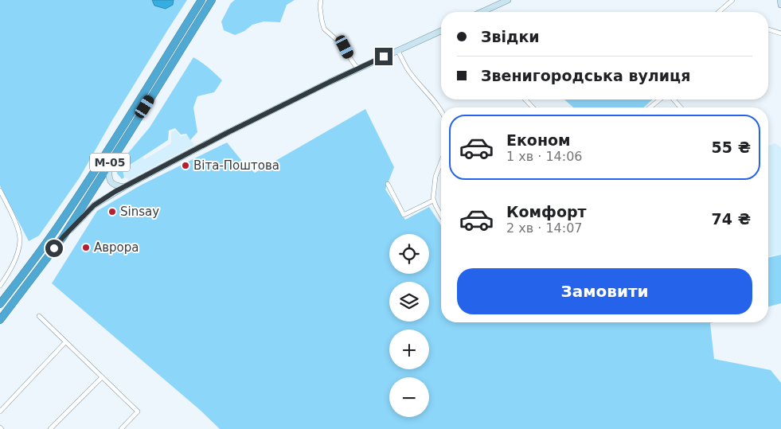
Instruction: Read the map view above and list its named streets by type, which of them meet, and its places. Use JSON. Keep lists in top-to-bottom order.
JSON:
{
  "streets": {
    "highway": ["М-05"]
  },
  "places": ["Віта-Поштова", "Sinsay", "Аврора"],
  "page": {
    "banner": ["Звідки", "Звенигородська вулиця"],
    "list": [
      {
        "name": "Економ",
        "note": "1 хв · 14:06",
        "value": "55 ₴"
      },
      {
        "name": "Комфорт",
        "note": "2 хв · 14:07",
        "value": "74 ₴"
      }
    ],
    "map_buttons": ["+", "−"],
    "buttons": "Замовити"
  }
}
